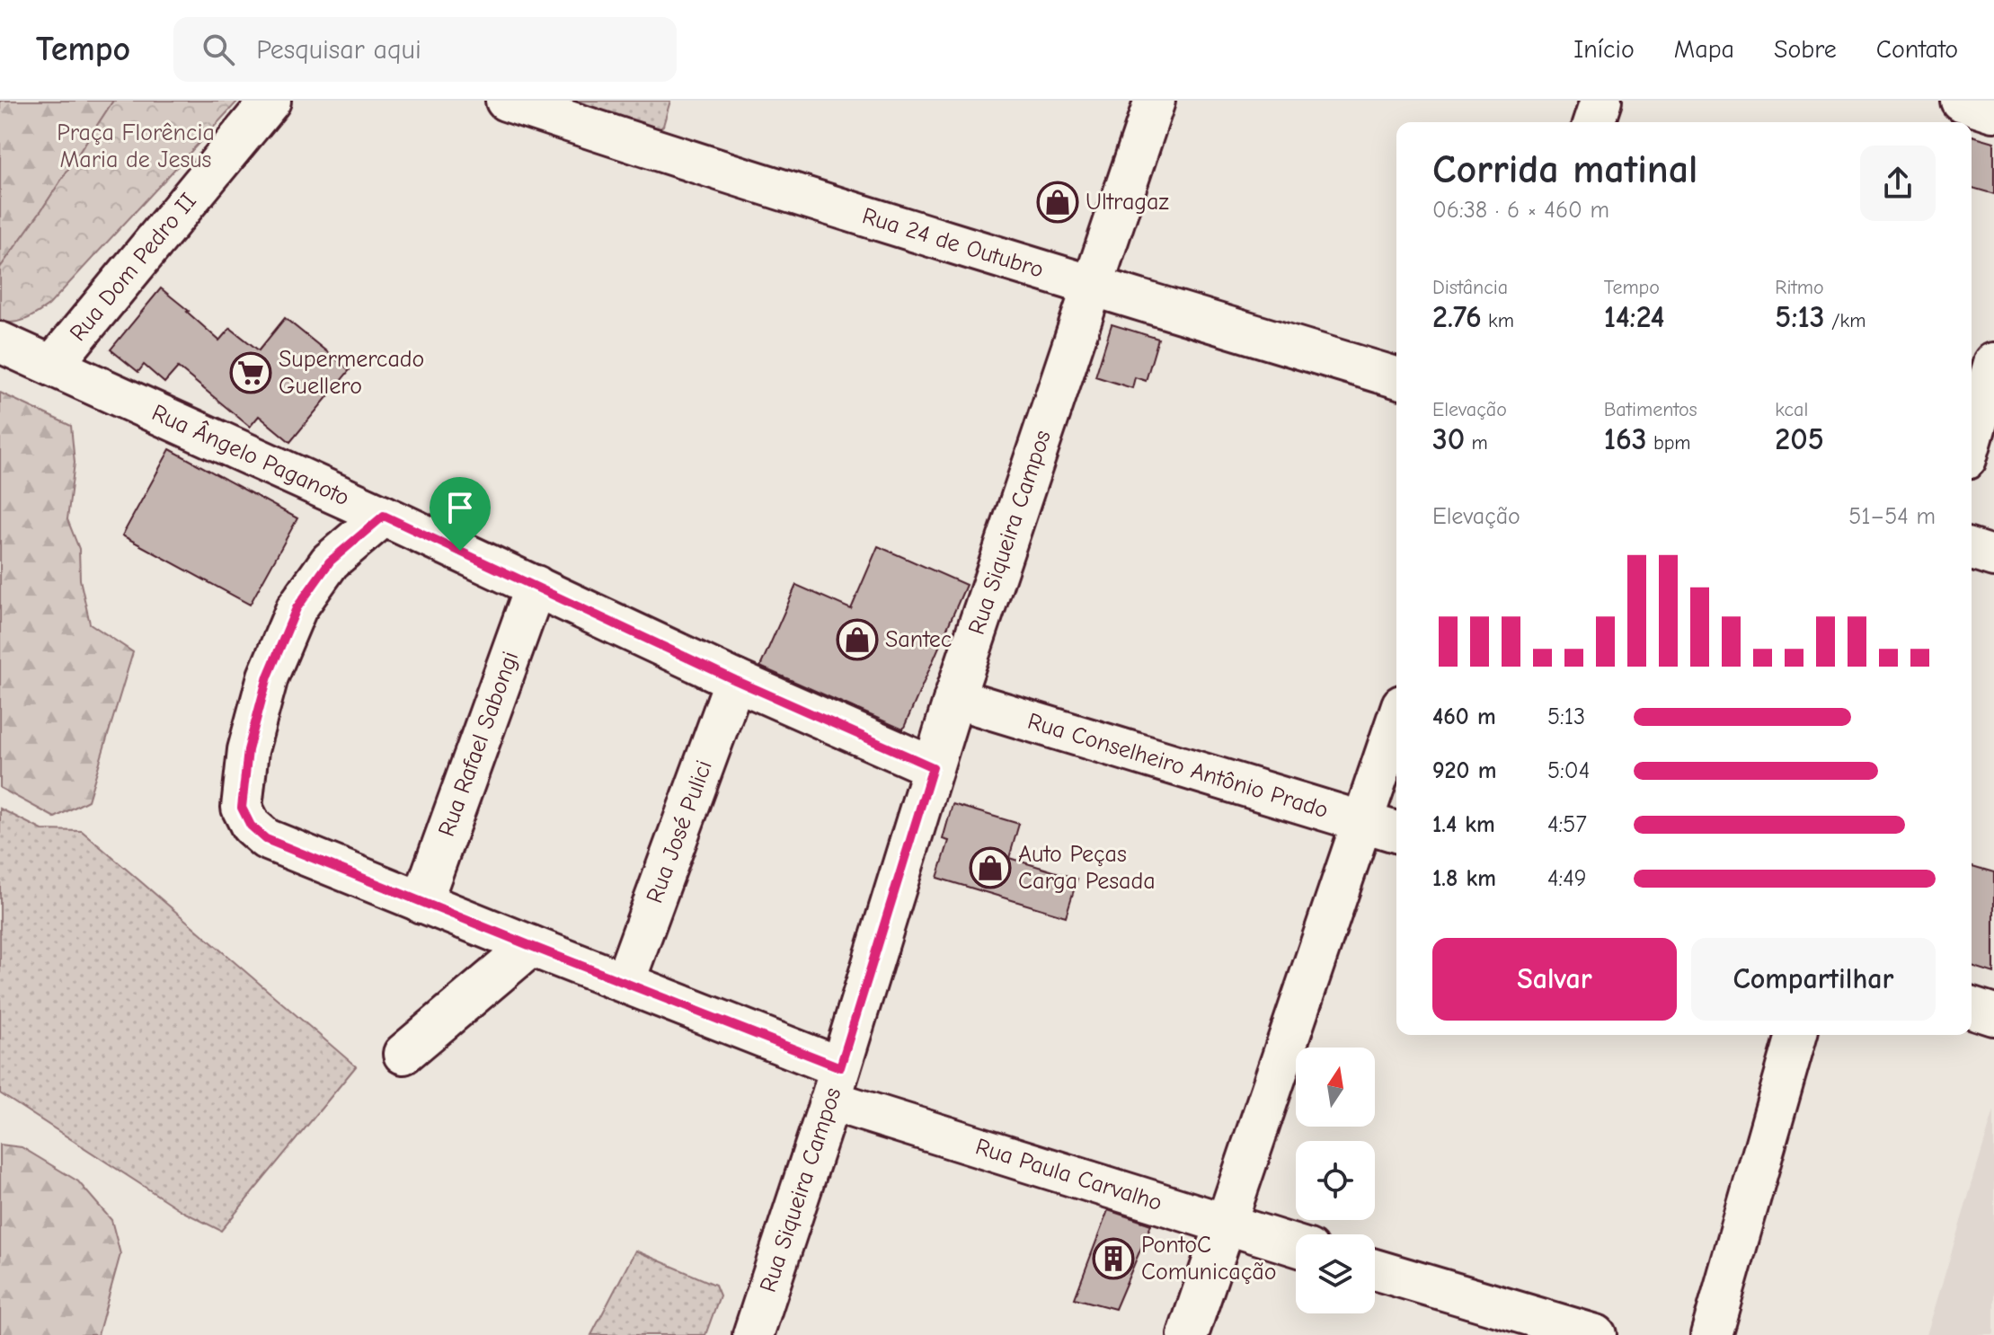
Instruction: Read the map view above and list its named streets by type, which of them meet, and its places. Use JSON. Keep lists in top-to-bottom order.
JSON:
{
  "streets": {
    "street": [
      "Rua 24 de Outubro",
      "Rua Dom Pedro II",
      "Rua Ângelo Paganoto",
      "Rua Siqueira Campos",
      "Rua Rafael Sabongi",
      "Rua Conselheiro Antônio Prado",
      "Rua José Pulici",
      "Rua Paula Carvalho"
    ]
  },
  "crossings": [
    ["Rua 24 de Outubro", "Rua Siqueira Campos"],
    ["Rua Dom Pedro II", "Rua Ângelo Paganoto"],
    ["Rua Ângelo Paganoto", "Rua Siqueira Campos"],
    ["Rua Ângelo Paganoto", "Rua Rafael Sabongi"],
    ["Rua Ângelo Paganoto", "Rua José Pulici"],
    ["Rua Ângelo Paganoto", "Rua Paula Carvalho"],
    ["Rua Siqueira Campos", "Rua Conselheiro Antônio Prado"],
    ["Rua Siqueira Campos", "Rua Paula Carvalho"],
    ["Rua Rafael Sabongi", "Rua Paula Carvalho"],
    ["Rua José Pulici", "Rua Paula Carvalho"]
  ],
  "parks": ["Praça Florência Maria de Jesus"],
  "places": {
    "shop": ["Ultragaz", "Santec", "Auto Peças Carga Pesada"],
    "supermarket": ["Supermercado Guellero"],
    "building": ["PontoC Comunicação"]
  },
  "north": "top",
  "page": {
    "header": "Tempo",
    "search": "Pesquisar aqui",
    "nav": [
      "Início",
      "Mapa",
      "Sobre",
      "Contato"
    ],
    "heading": ["Corrida matinal", "06:38 · 6 × 460 m"],
    "stats": [
      ["Distância", "2.76 km"],
      ["Tempo", "14:24"],
      ["Ritmo", "5:13 /km"],
      ["Elevação", "30 m"],
      ["Batimentos", "163 bpm"],
      ["kcal", "205"]
    ],
    "chart": ["Elevação", "51–54 m"],
    "list": [
      {
        "name": "460 m",
        "note": "5:13"
      },
      {
        "name": "920 m",
        "note": "5:04"
      },
      {
        "name": "1.4 km",
        "note": "4:57"
      },
      {
        "name": "1.8 km",
        "note": "4:49"
      }
    ],
    "buttons": ["Salvar", "Compartilhar"]
  }
}
